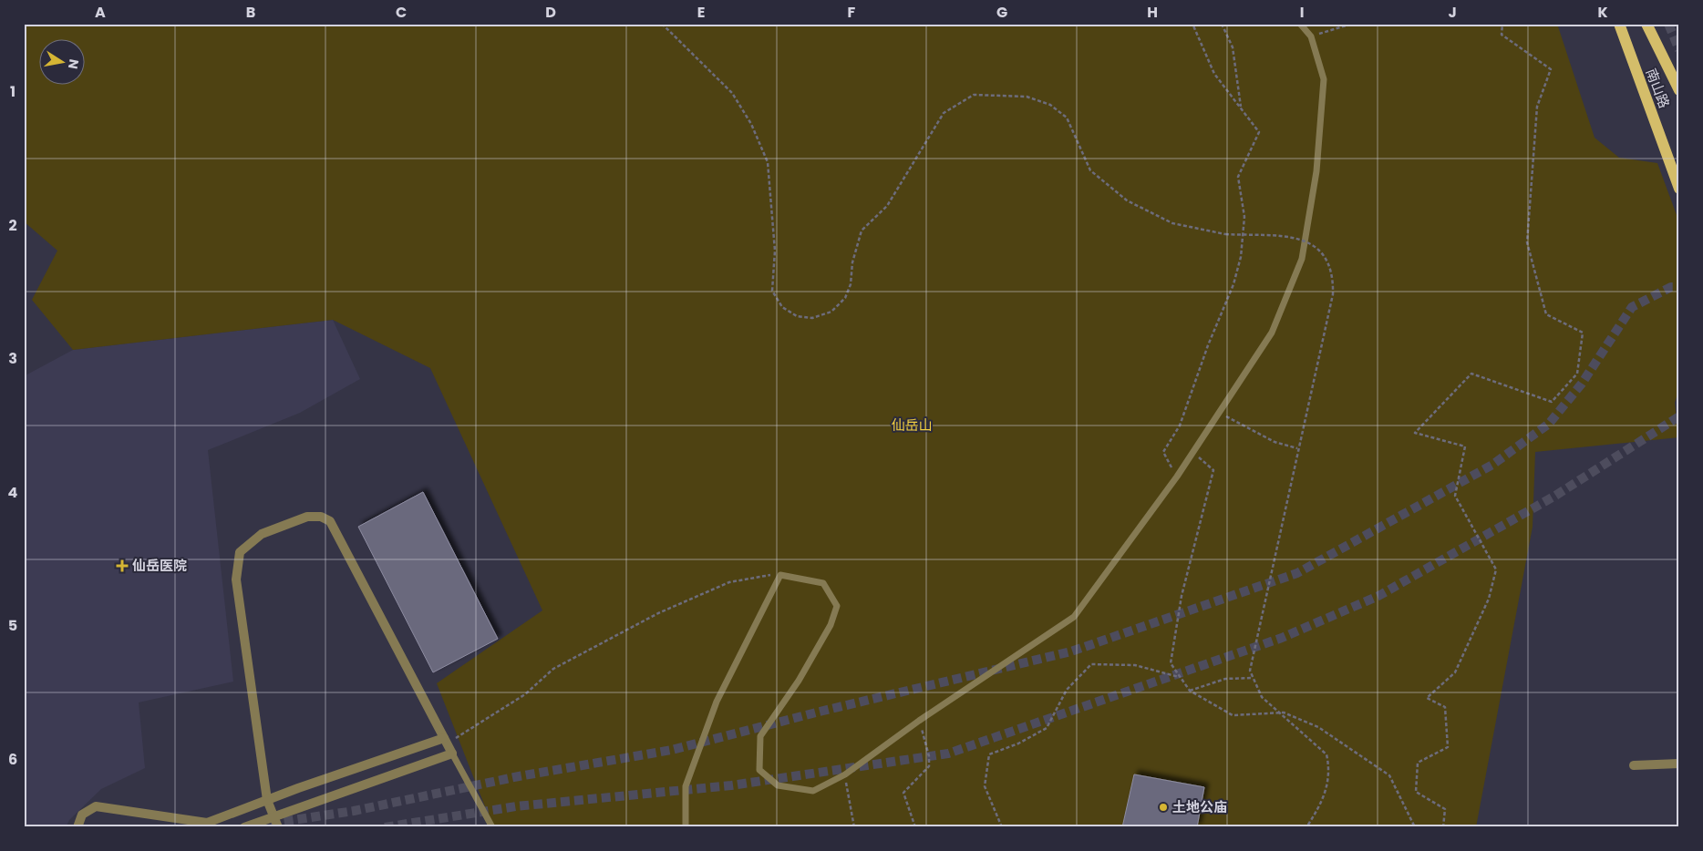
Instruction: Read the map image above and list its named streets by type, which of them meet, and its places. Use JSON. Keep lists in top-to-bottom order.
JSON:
{
  "streets": {
    "main road": ["南山路"]
  },
  "parks": ["仙岳山"],
  "places": {
    "health": ["仙岳医院"],
    "other": ["土地公庙"]
  },
  "north": "right",
  "grid": {
    "columns": [
      "A",
      "B",
      "C",
      "D",
      "E",
      "F",
      "G",
      "H",
      "I",
      "J",
      "K"
    ],
    "rows": [
      "1",
      "2",
      "3",
      "4",
      "5",
      "6"
    ]
  }
}
